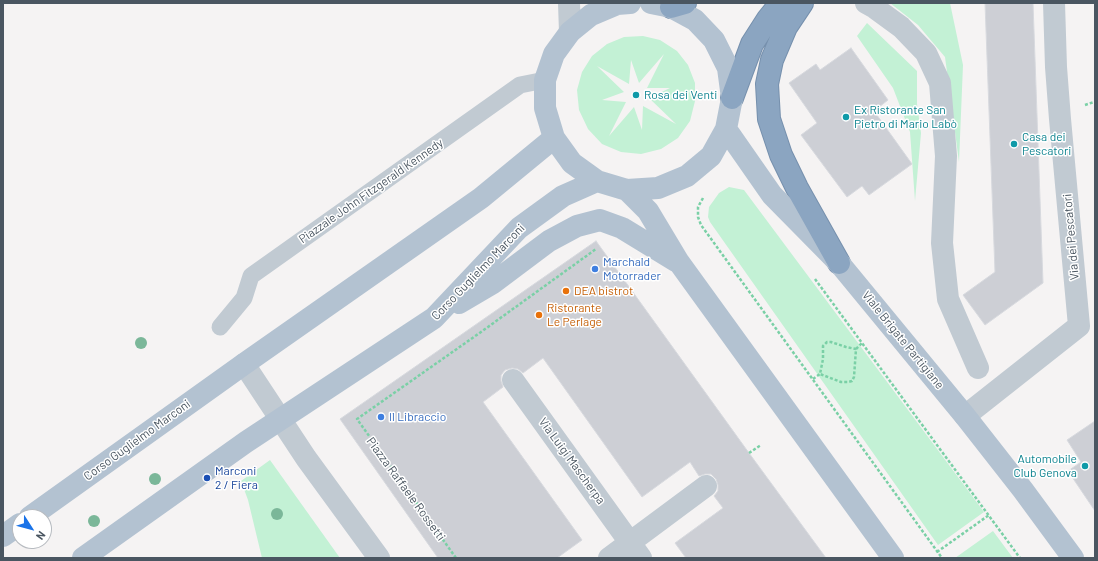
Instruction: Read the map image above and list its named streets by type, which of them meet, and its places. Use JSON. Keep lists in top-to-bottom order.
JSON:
{
  "streets": {
    "main road": ["Corso Guglielmo Marconi", "Viale Brigate Partigiane"],
    "street": ["Via dei Pescatori", "Via Luigi Mascherpa"],
    "lane": ["Piazzale John Fitzgerald Kennedy"],
    "path": ["Piazza Raffaele Rossetti"]
  },
  "crossings": [
    ["Via dei Pescatori", "Viale Brigate Partigiane"]
  ],
  "places": [
    "Rosa dei Venti",
    "Ex Ristorante San Pietro di Mario Labò",
    "Casa dei Pescatori",
    "Marchald Motorrader",
    "DEA bistrot",
    "Ristorante Le Perlage",
    "Il Libraccio",
    "Automobile Club Genova",
    "Marconi 2 / Fiera"
  ],
  "north": "bottom right"
}
